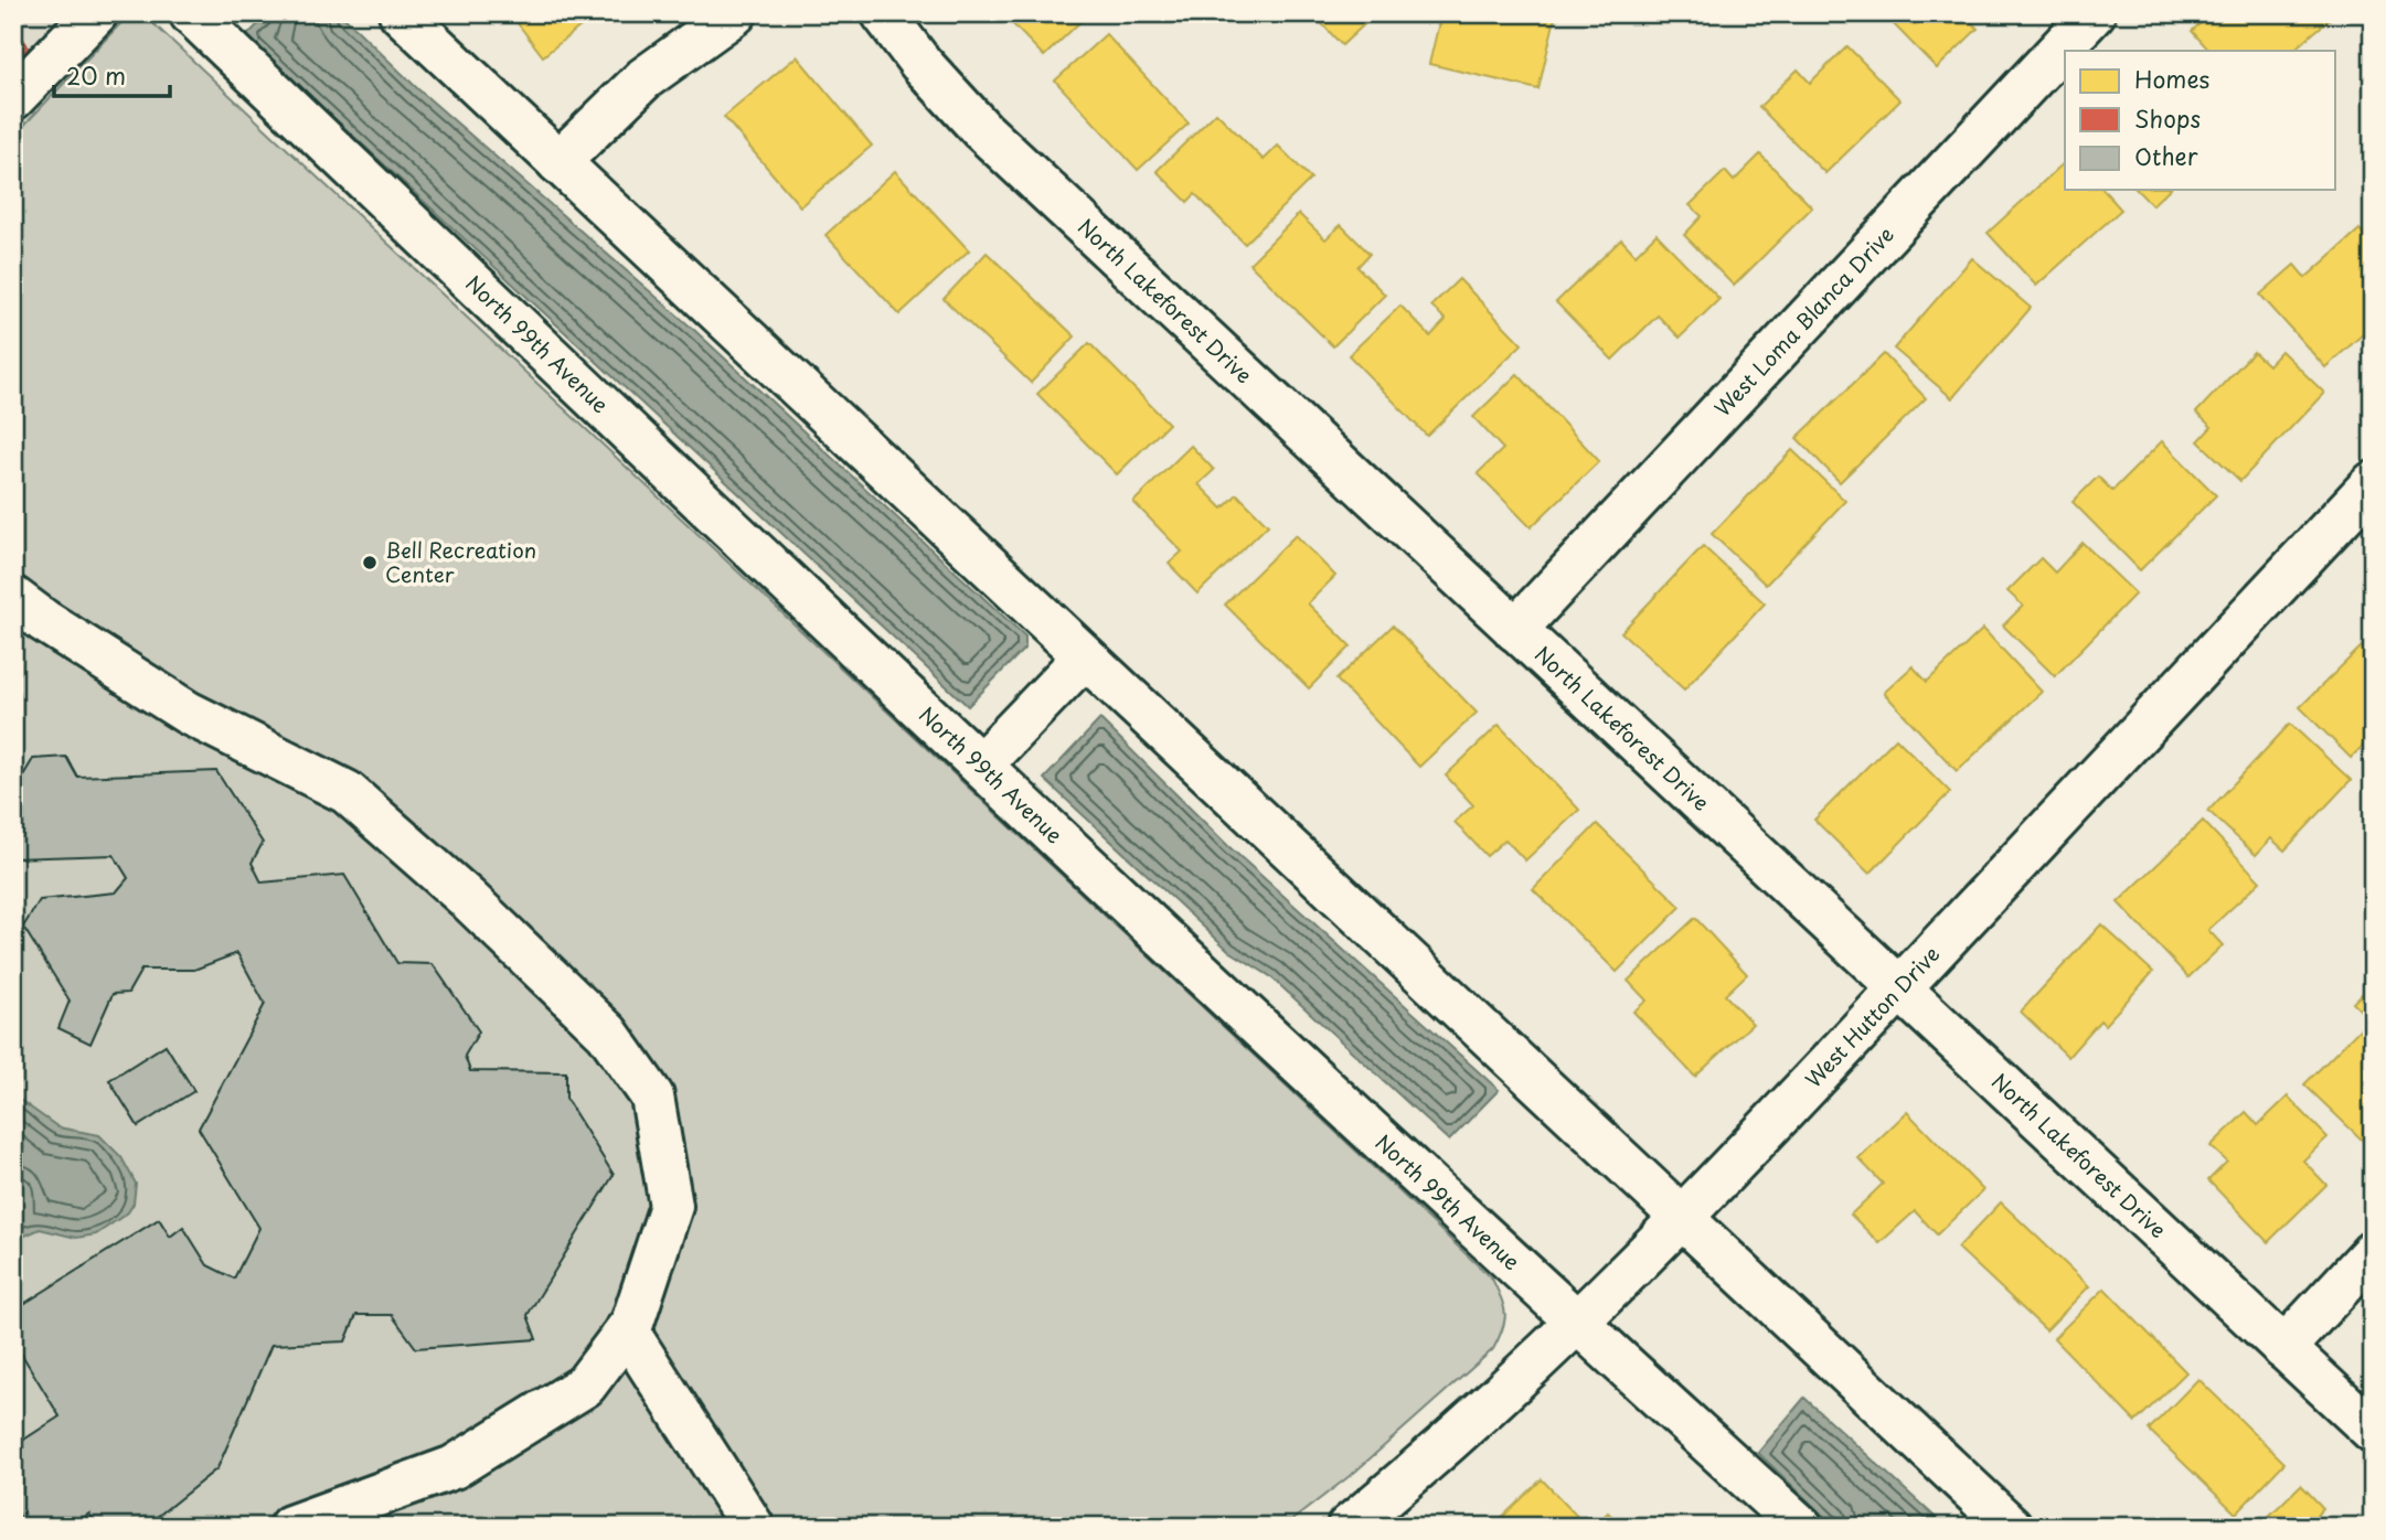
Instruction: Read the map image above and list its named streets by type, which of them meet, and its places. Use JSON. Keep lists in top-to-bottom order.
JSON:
{
  "streets": {
    "street": [
      "North Lakeforest Drive",
      "West Loma Blanca Drive",
      "North 99th Avenue",
      "West Hutton Drive"
    ]
  },
  "crossings": [
    ["North Lakeforest Drive", "West Loma Blanca Drive"],
    ["North Lakeforest Drive", "West Hutton Drive"],
    ["North 99th Avenue", "West Hutton Drive"]
  ],
  "places": ["Bell Recreation Center"],
  "legend": ["Homes", "Shops", "Other"],
  "scale_bar": "20 m"
}
